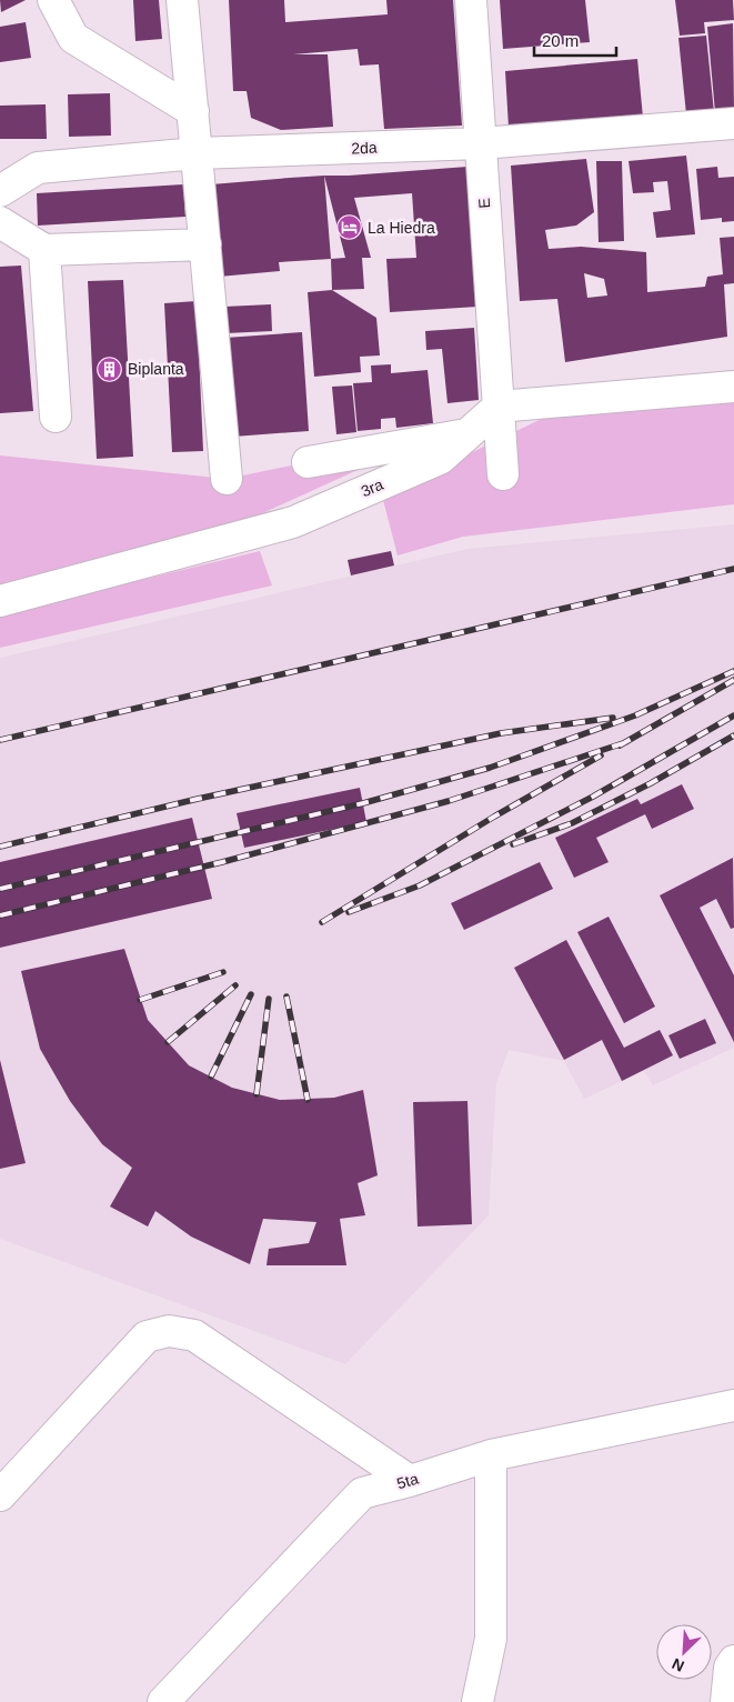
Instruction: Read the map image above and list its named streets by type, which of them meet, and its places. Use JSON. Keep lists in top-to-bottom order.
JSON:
{
  "streets": {
    "street": [
      "2da",
      "E",
      "3ra",
      "5ta"
    ]
  },
  "crossings": [
    ["2da", "E"],
    ["E", "3ra"]
  ],
  "places": {
    "hotel": ["La Hiedra"],
    "building": ["Biplanta"]
  },
  "scale_bar": "20 m",
  "north": "bottom left"
}
